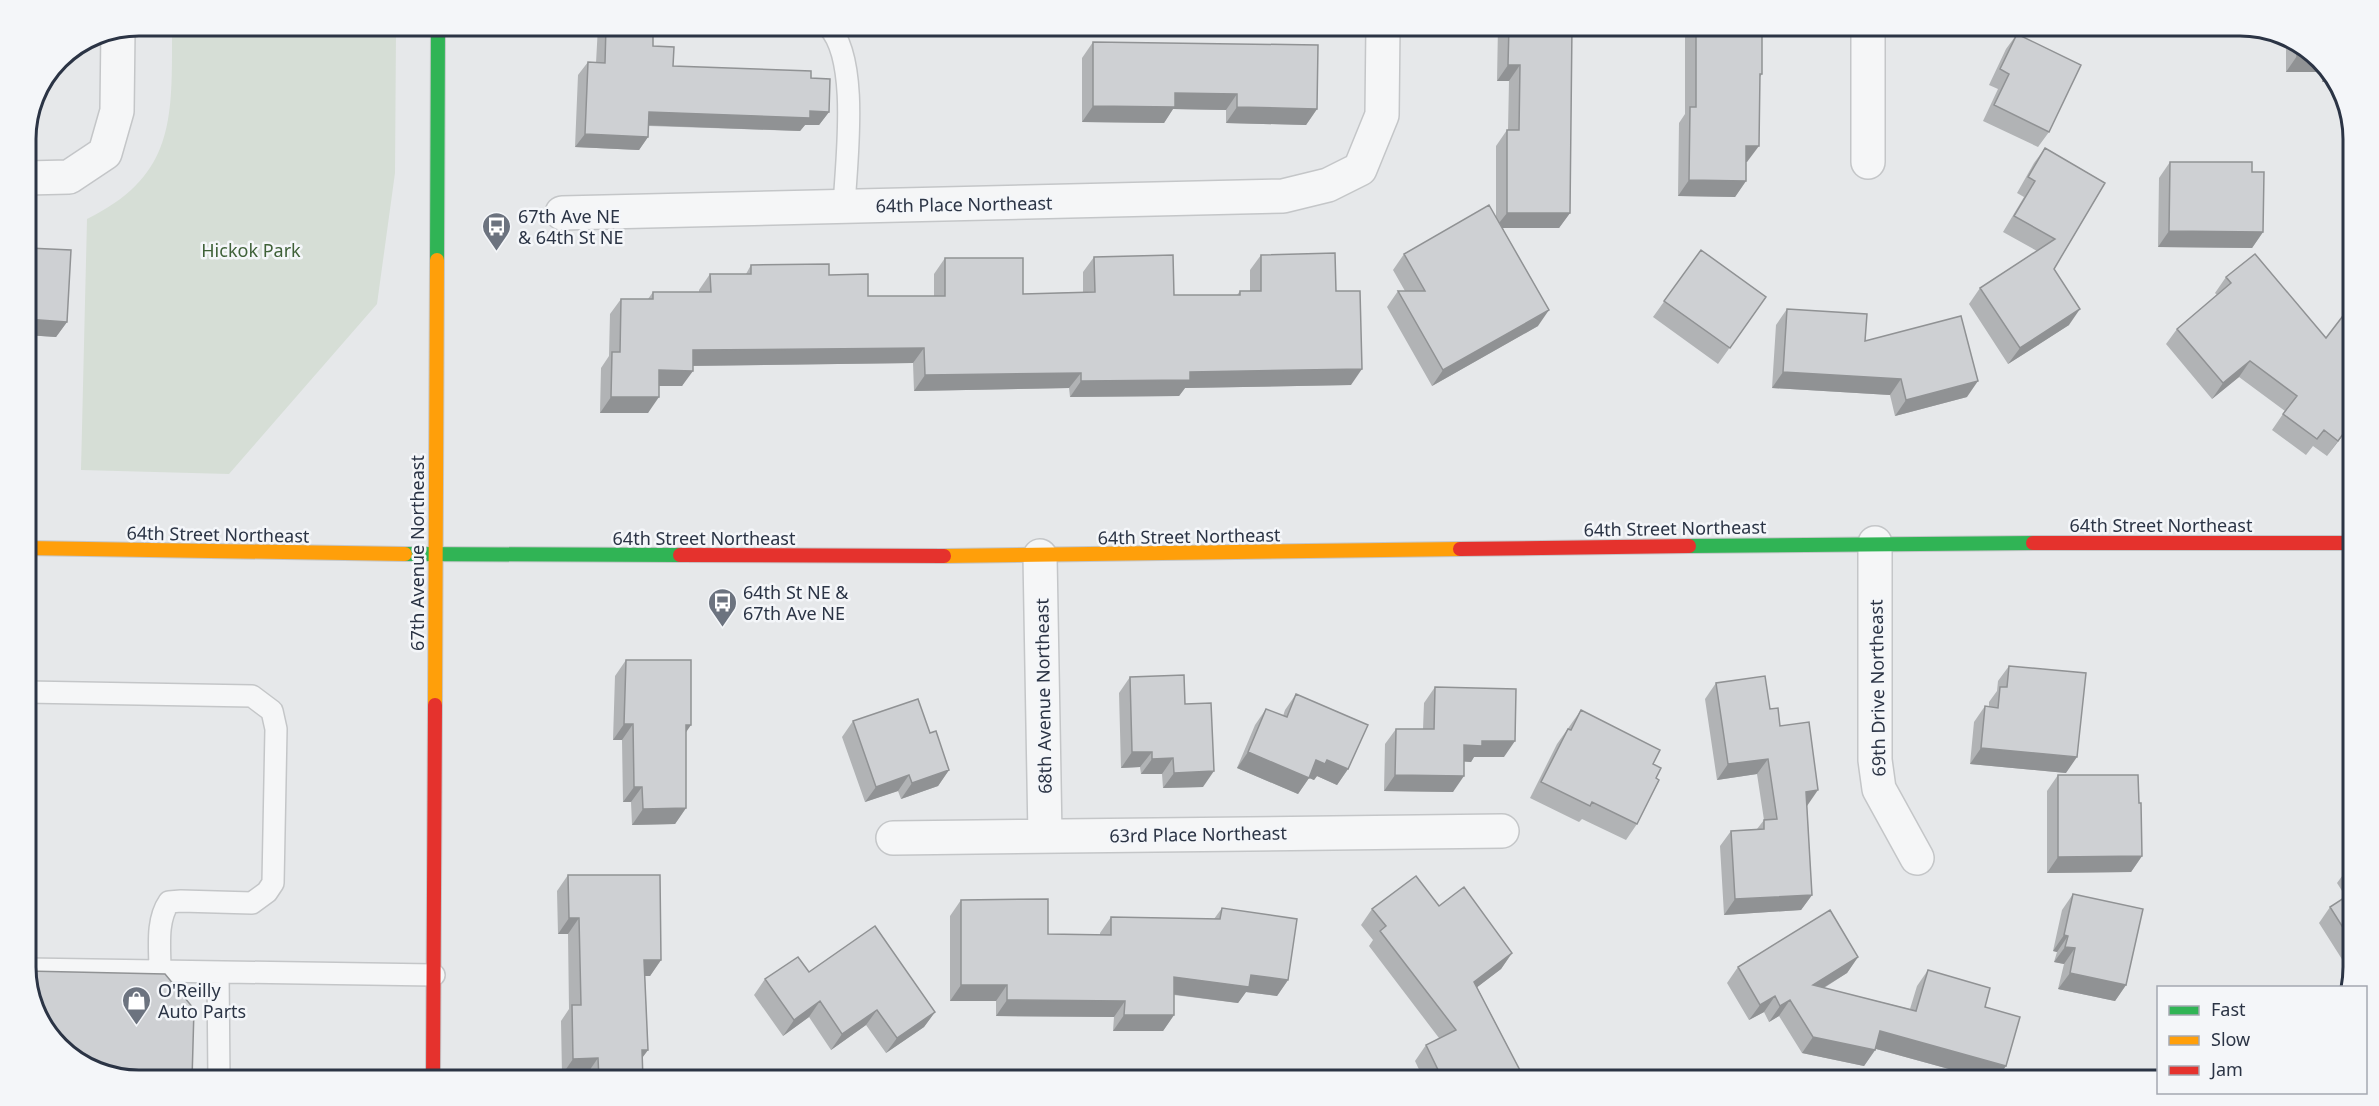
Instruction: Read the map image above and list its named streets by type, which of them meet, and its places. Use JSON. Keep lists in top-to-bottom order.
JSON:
{
  "streets": {
    "main road": ["64th Street Northeast", "67th Avenue Northeast"],
    "street": [
      "64th Place Northeast",
      "69th Drive Northeast",
      "68th Avenue Northeast",
      "63rd Place Northeast"
    ]
  },
  "crossings": [
    ["64th Street Northeast", "67th Avenue Northeast"],
    ["64th Street Northeast", "69th Drive Northeast"],
    ["64th Street Northeast", "68th Avenue Northeast"],
    ["68th Avenue Northeast", "63rd Place Northeast"]
  ],
  "parks": ["Hickok Park"],
  "places": {
    "bus stop": ["67th Ave NE & 64th St NE", "64th St NE & 67th Ave NE"],
    "shop": ["O'Reilly Auto Parts"]
  },
  "legend": ["Fast", "Slow", "Jam"]
}
